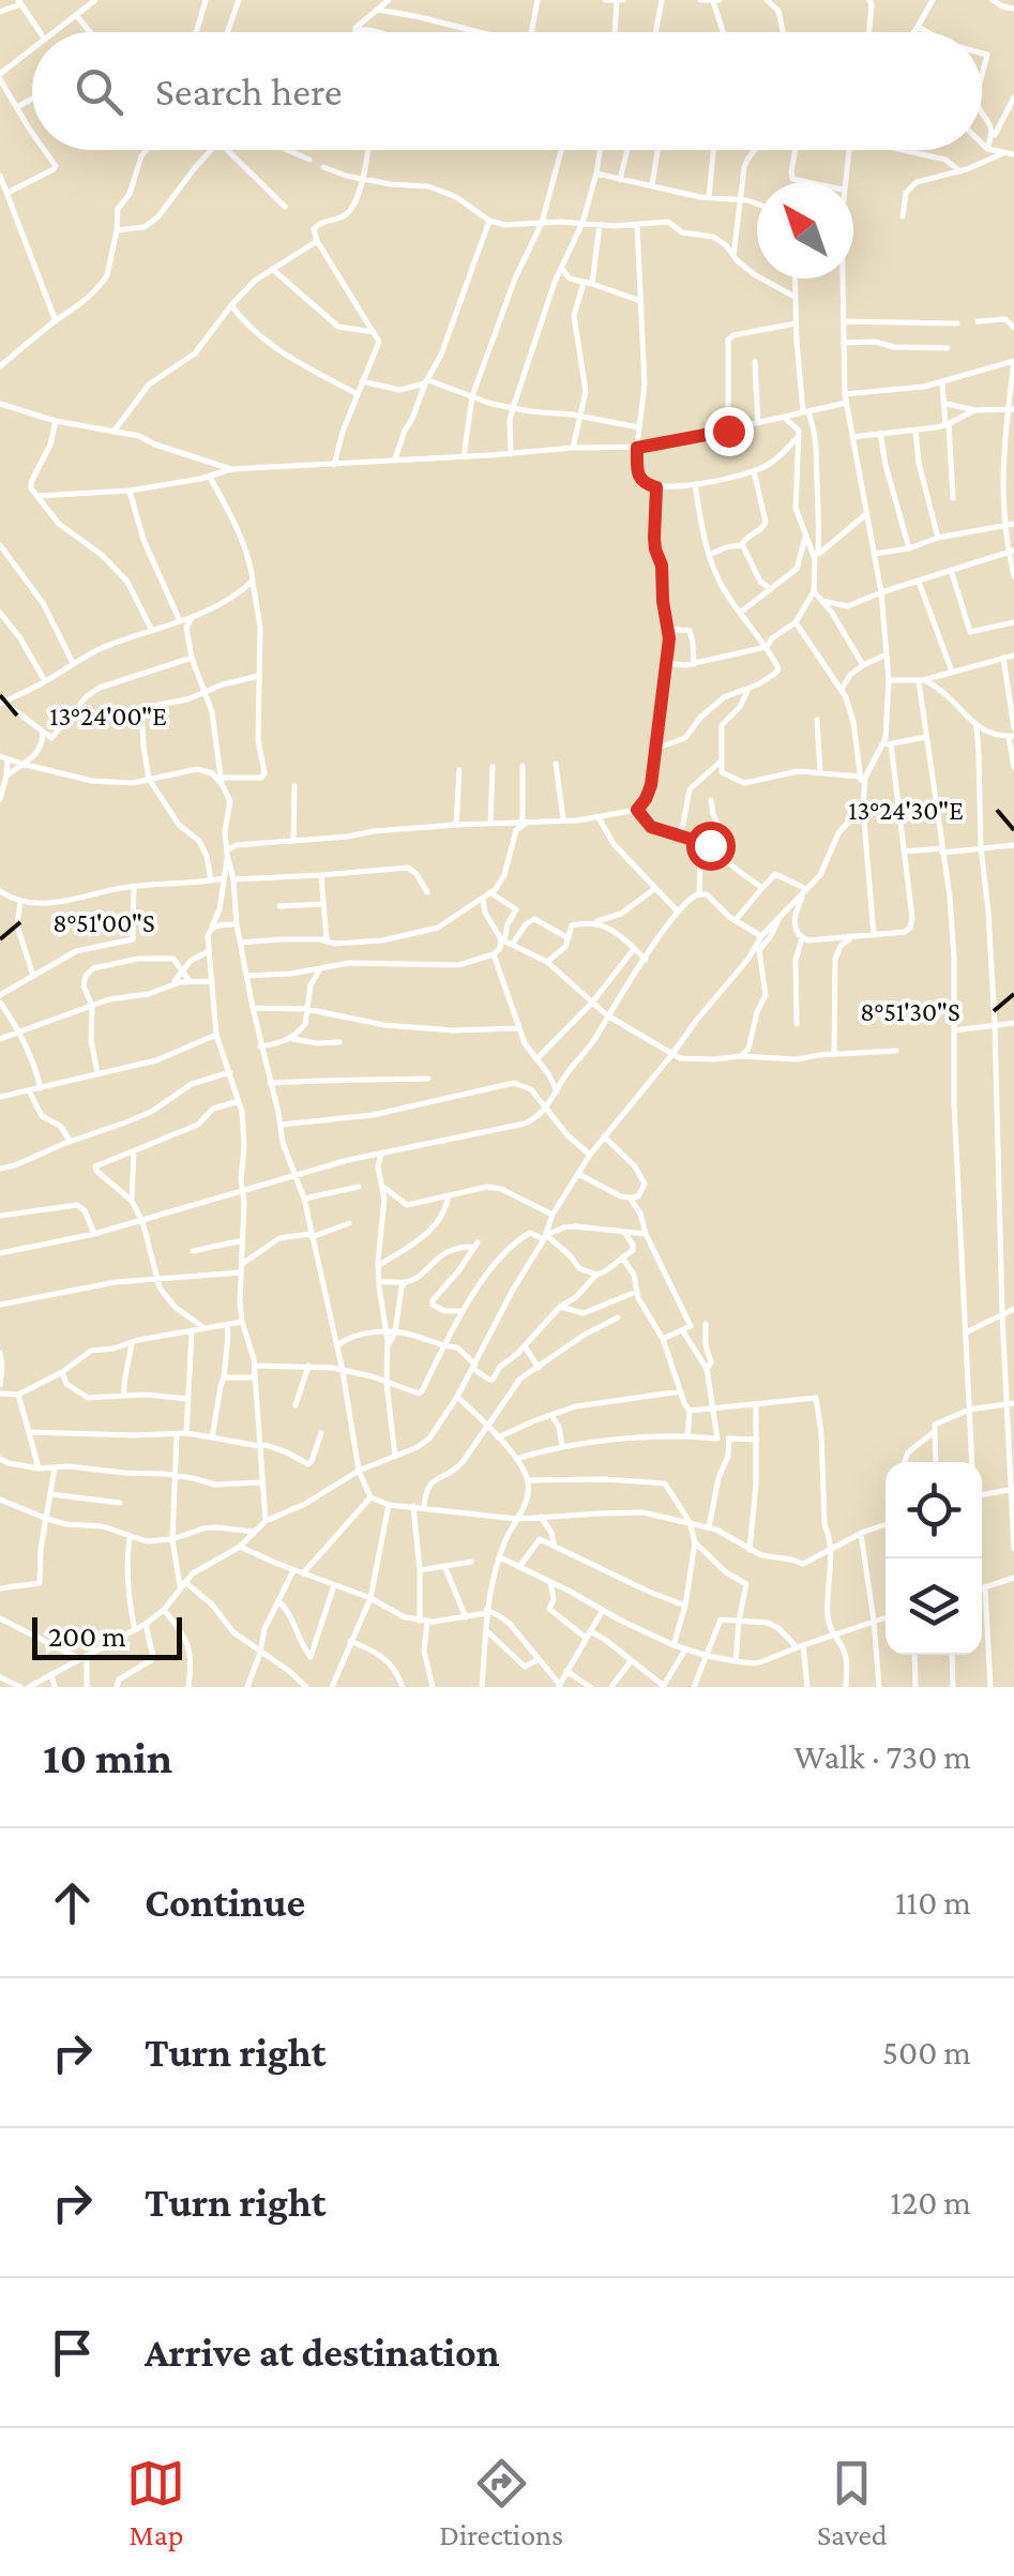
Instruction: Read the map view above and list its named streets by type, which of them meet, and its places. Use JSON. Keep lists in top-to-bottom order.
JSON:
{
  "scale_bar": "200 m",
  "north": "top left",
  "page": {
    "search": "Search here",
    "scale": "200 m",
    "heading": ["10 min", "Walk · 730 m"],
    "list": [
      ["Continue", "110 m"],
      ["Turn right", "500 m"],
      ["Turn right", "120 m"],
      "Arrive at destination"
    ],
    "nav": ["Map", "Directions", "Saved"]
  },
  "coordinates": [
    "13°24'00\"E",
    "13°24'30\"E",
    "8°51'00\"S",
    "8°51'30\"S"
  ]
}
